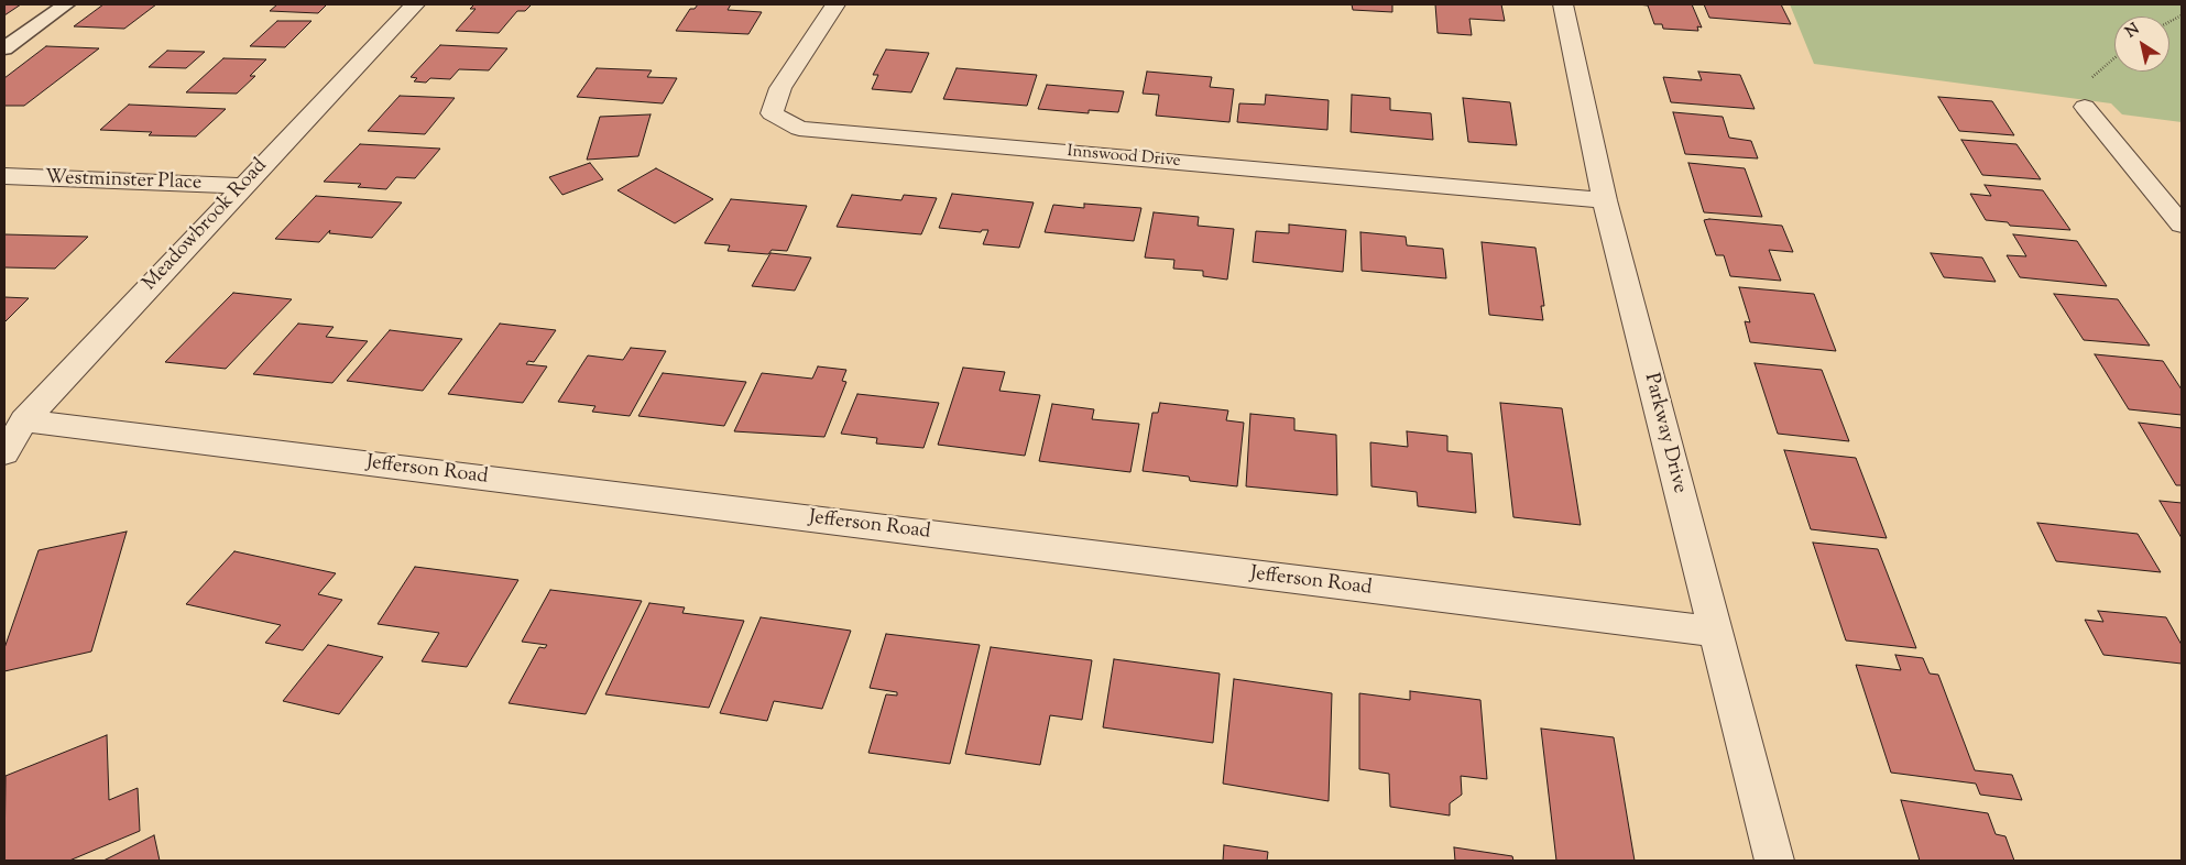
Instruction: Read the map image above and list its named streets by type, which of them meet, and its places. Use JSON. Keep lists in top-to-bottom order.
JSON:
{
  "streets": {
    "street": [
      "Innswood Drive",
      "Westminster Place",
      "Meadowbrook Road",
      "Parkway Drive",
      "Jefferson Road"
    ]
  },
  "crossings": [
    ["Innswood Drive", "Parkway Drive"],
    ["Westminster Place", "Meadowbrook Road"],
    ["Meadowbrook Road", "Jefferson Road"],
    ["Parkway Drive", "Jefferson Road"]
  ],
  "north": "top left"
}
